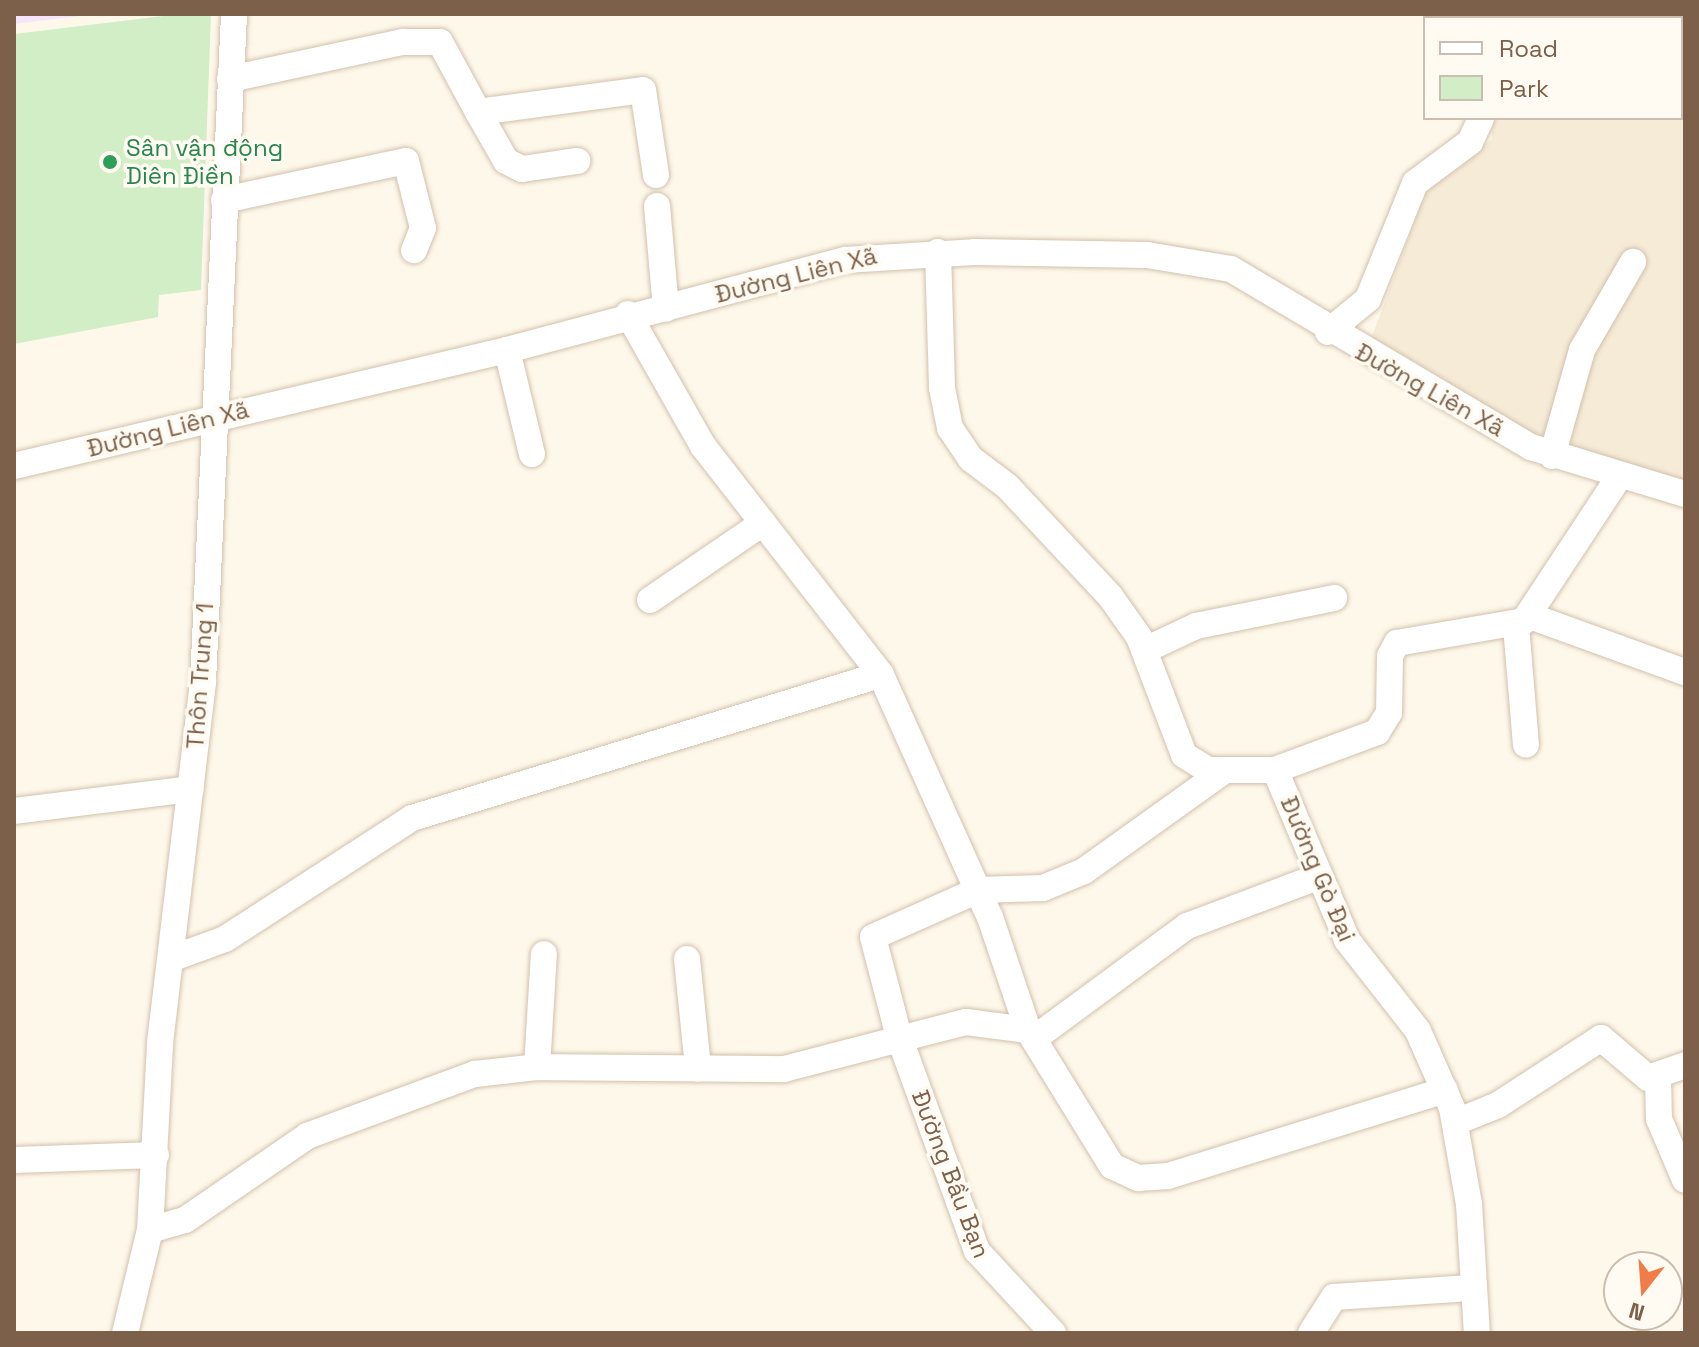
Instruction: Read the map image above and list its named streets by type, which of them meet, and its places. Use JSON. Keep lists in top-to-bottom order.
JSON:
{
  "streets": {
    "street": [
      "Đường Liên Xã",
      "Thôn Trung 1",
      "Đường Gò Đại",
      "Đường Bầu Bạn"
    ]
  },
  "crossings": [
    ["Đường Liên Xã", "Thôn Trung 1"],
    ["Đường Liên Xã", "Đường Gò Đại"]
  ],
  "places": ["Sân vận động Diên Điền"],
  "legend": ["Road", "Park"],
  "north": "bottom"
}
